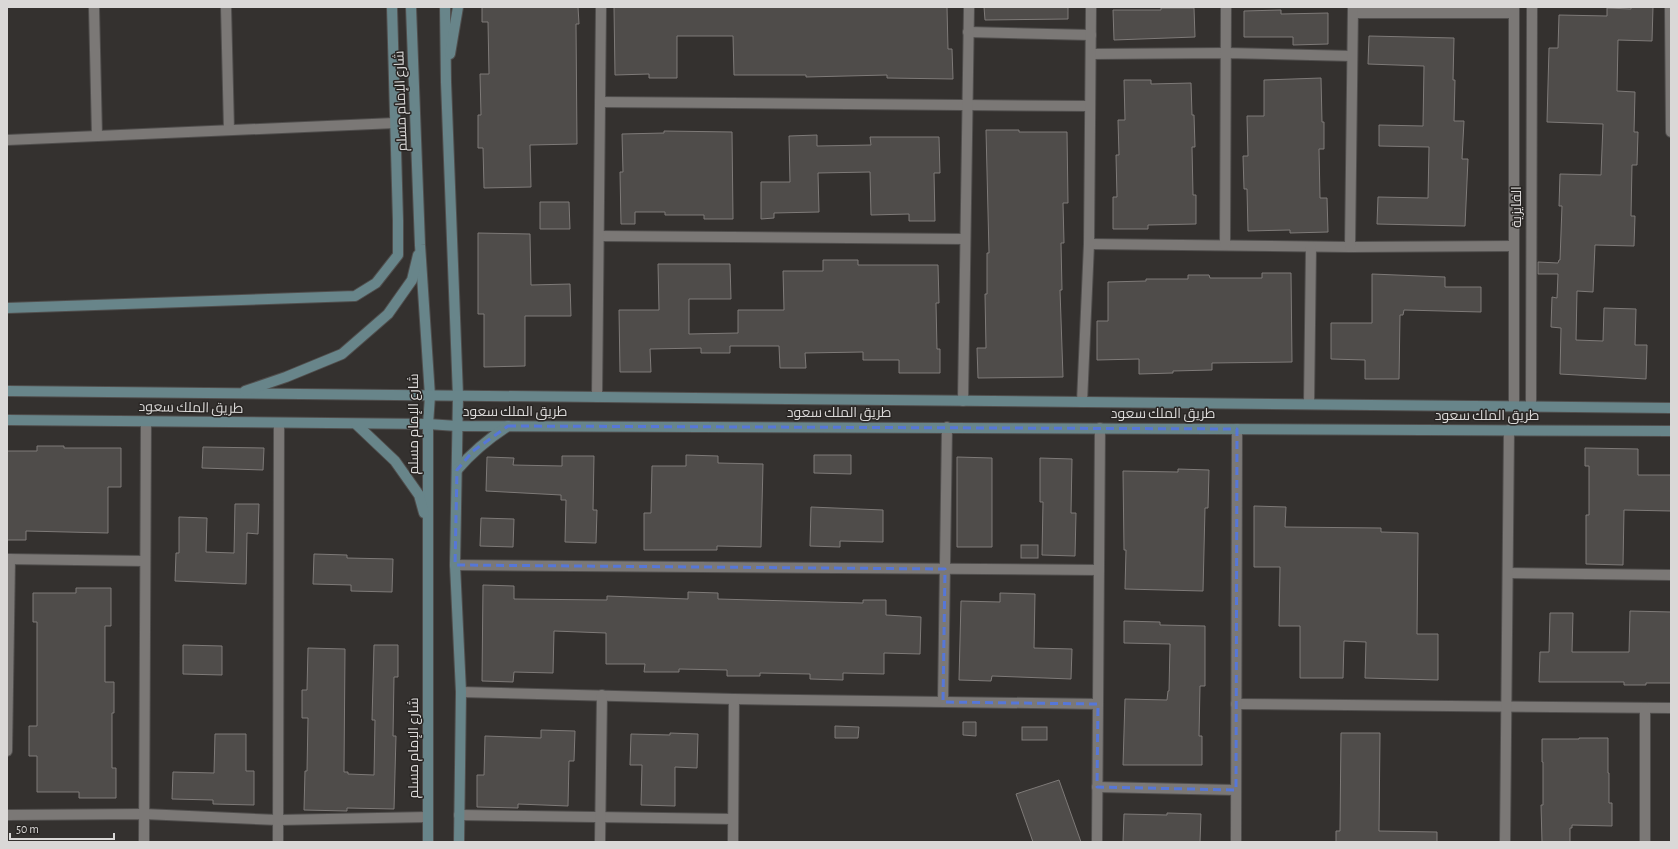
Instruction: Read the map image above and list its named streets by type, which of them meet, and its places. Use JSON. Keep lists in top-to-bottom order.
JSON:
{
  "streets": {
    "main road": ["شارع الإمام مسلم", "طريق الملك سعود"],
    "street": ["الفايزية"]
  },
  "crossings": [
    ["شارع الإمام مسلم", "طريق الملك سعود"],
    ["الفايزية", "طريق الملك سعود"]
  ],
  "scale_bar": "50 m"
}
